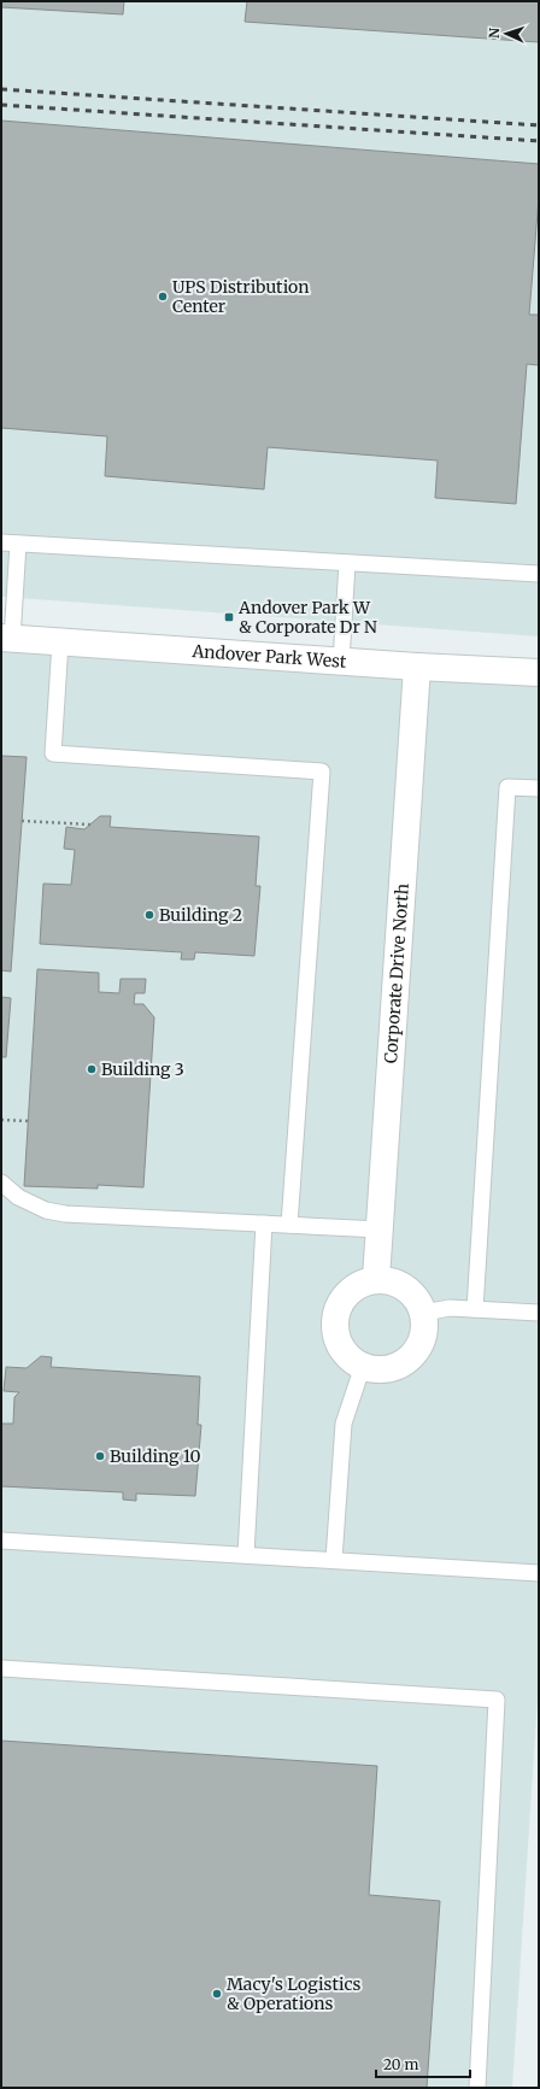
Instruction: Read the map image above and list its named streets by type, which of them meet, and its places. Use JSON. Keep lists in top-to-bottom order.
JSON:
{
  "streets": {
    "street": ["Andover Park West", "Corporate Drive North"]
  },
  "crossings": [
    ["Andover Park West", "Corporate Drive North"]
  ],
  "places": {
    "other": [
      "UPS Distribution Center",
      "Building 2",
      "Building 3",
      "Building 10",
      "Macy's Logistics & Operations"
    ],
    "transit": ["Andover Park W & Corporate Dr N"]
  },
  "scale_bar": "20 m",
  "north": "left"
}
